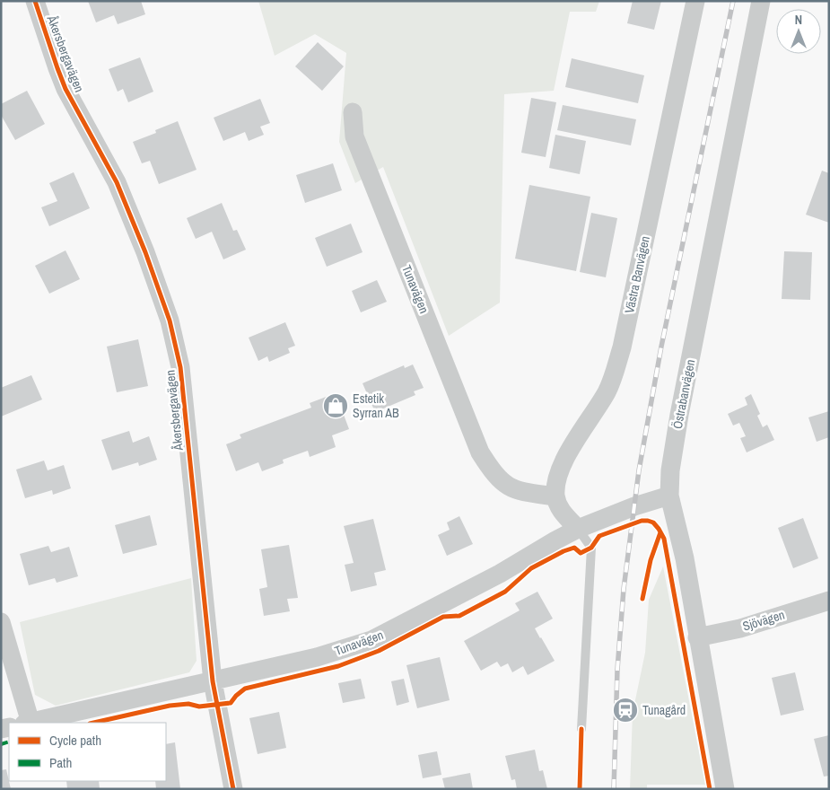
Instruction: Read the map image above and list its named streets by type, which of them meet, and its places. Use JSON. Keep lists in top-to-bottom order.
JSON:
{
  "streets": {
    "street": [
      "Åkersbergavägen",
      "Västra Banvägen",
      "Tunavägen",
      "Östrabanvägen",
      "Sjövägen"
    ]
  },
  "crossings": [
    ["Åkersbergavägen", "Tunavägen"],
    ["Västra Banvägen", "Tunavägen"],
    ["Tunavägen", "Östrabanvägen"],
    ["Östrabanvägen", "Sjövägen"]
  ],
  "places": {
    "shop": ["Estetik Syrran AB"],
    "station": ["Tunagård"]
  },
  "legend": ["Cycle path", "Path"],
  "north": "top"
}
